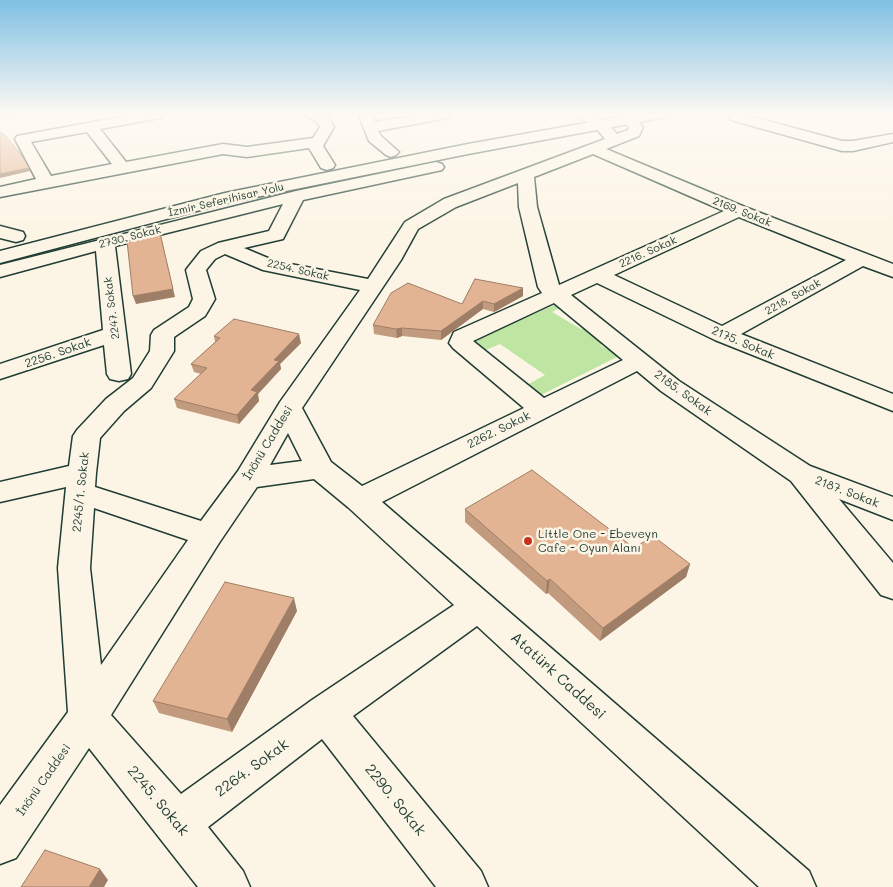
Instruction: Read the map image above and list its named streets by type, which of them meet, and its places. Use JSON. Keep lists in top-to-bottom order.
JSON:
{
  "streets": {
    "street": [
      "İzmir Seferihisar Yolu",
      "2169. Sokak",
      "2730. Sokak",
      "2216. Sokak",
      "2254. Sokak",
      "2218. Sokak",
      "2247. Sokak",
      "2175. Sokak",
      "2256. Sokak",
      "2185. Sokak",
      "2262. Sokak",
      "İnönü Caddesi",
      "2245/1. Sokak",
      "2187. Sokak",
      "Atatürk Caddesi",
      "2264. Sokak",
      "2290. Sokak",
      "2245. Sokak"
    ]
  },
  "crossings": [
    ["İzmir Seferihisar Yolu", "2730. Sokak"],
    ["İzmir Seferihisar Yolu", "İnönü Caddesi"],
    ["2169. Sokak", "2216. Sokak"],
    ["2169. Sokak", "2218. Sokak"],
    ["2730. Sokak", "2247. Sokak"],
    ["2730. Sokak", "İnönü Caddesi"],
    ["2730. Sokak", "2245/1. Sokak"],
    ["2216. Sokak", "2175. Sokak"],
    ["2216. Sokak", "2185. Sokak"],
    ["2216. Sokak", "2262. Sokak"],
    ["2254. Sokak", "İnönü Caddesi"],
    ["2254. Sokak", "2245/1. Sokak"],
    ["2218. Sokak", "2175. Sokak"],
    ["2247. Sokak", "2256. Sokak"],
    ["2185. Sokak", "2262. Sokak"],
    ["2185. Sokak", "İnönü Caddesi"],
    ["2185. Sokak", "2187. Sokak"],
    ["2262. Sokak", "Atatürk Caddesi"],
    ["İnönü Caddesi", "2245/1. Sokak"],
    ["İnönü Caddesi", "2245. Sokak"],
    ["2245/1. Sokak", "2245. Sokak"],
    ["Atatürk Caddesi", "2264. Sokak"],
    ["2264. Sokak", "2290. Sokak"],
    ["2264. Sokak", "2245. Sokak"]
  ],
  "places": ["Little One - Ebeveyn Cafe - Oyun Alanı"]
}
